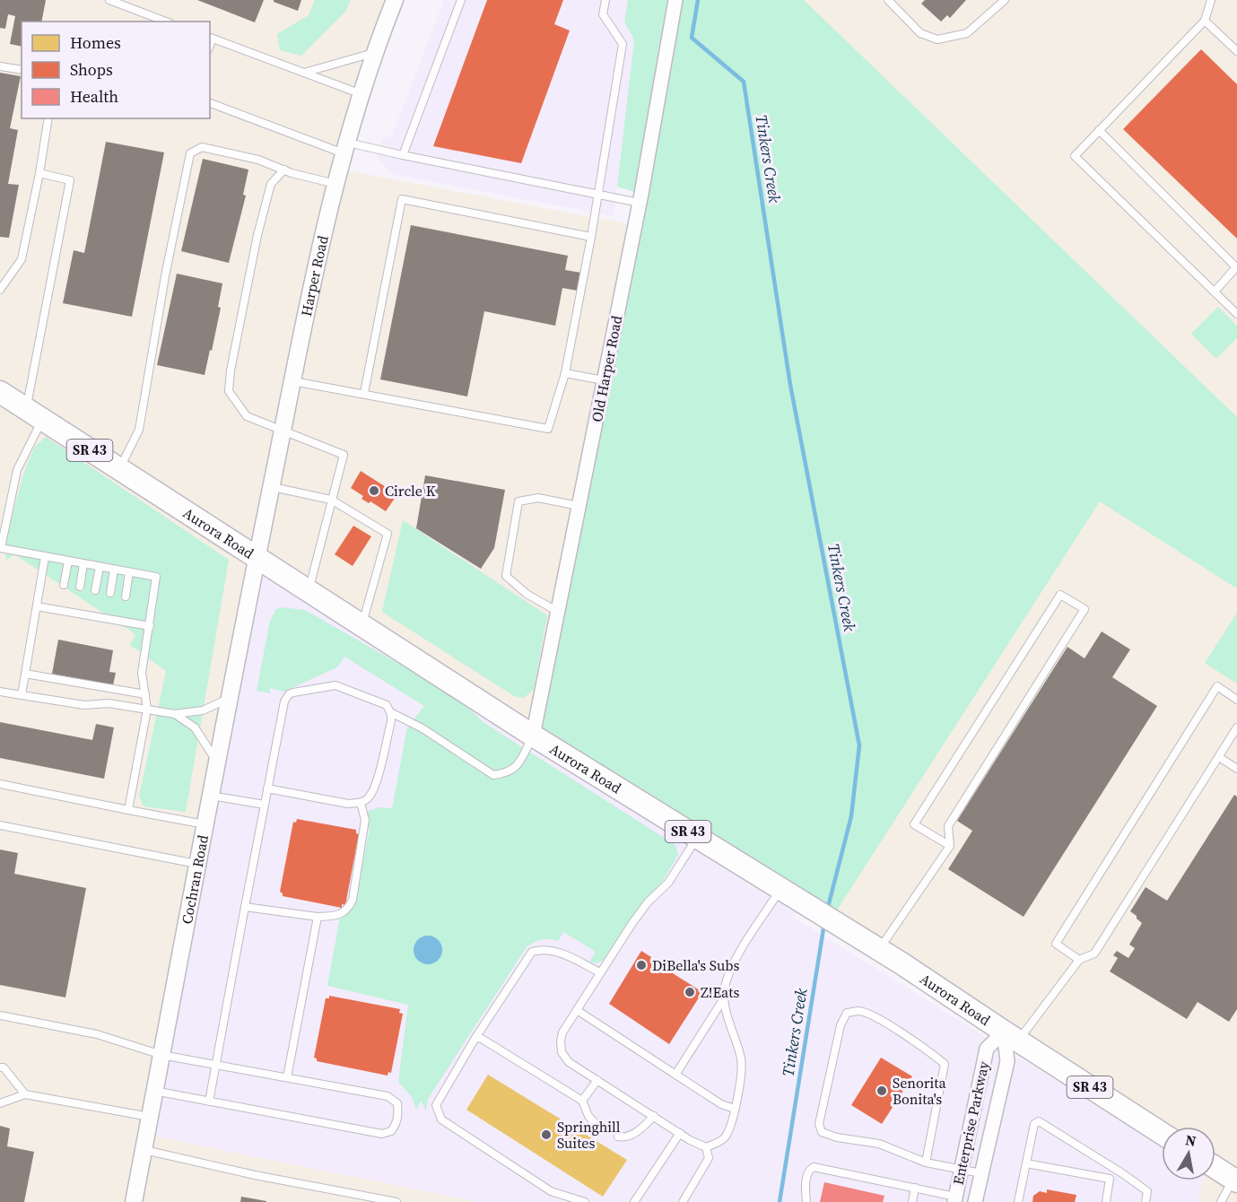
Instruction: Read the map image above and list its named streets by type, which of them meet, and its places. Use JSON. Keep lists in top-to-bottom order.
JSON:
{
  "streets": {
    "main road": ["SR 43", "Aurora Road"],
    "street": [
      "Harper Road",
      "Old Harper Road",
      "Cochran Road",
      "Enterprise Parkway"
    ]
  },
  "crossings": [
    ["Harper Road", "Aurora Road"],
    ["Harper Road", "Cochran Road"],
    ["Old Harper Road", "Aurora Road"],
    ["Aurora Road", "Cochran Road"],
    ["Aurora Road", "Enterprise Parkway"]
  ],
  "water": ["Tinkers Creek"],
  "places": [
    "Circle K",
    "DiBella's Subs",
    "Z!Eats",
    "Senorita Bonita's",
    "Springhill Suites"
  ],
  "legend": ["Homes", "Shops", "Health"],
  "north": "top"
}
